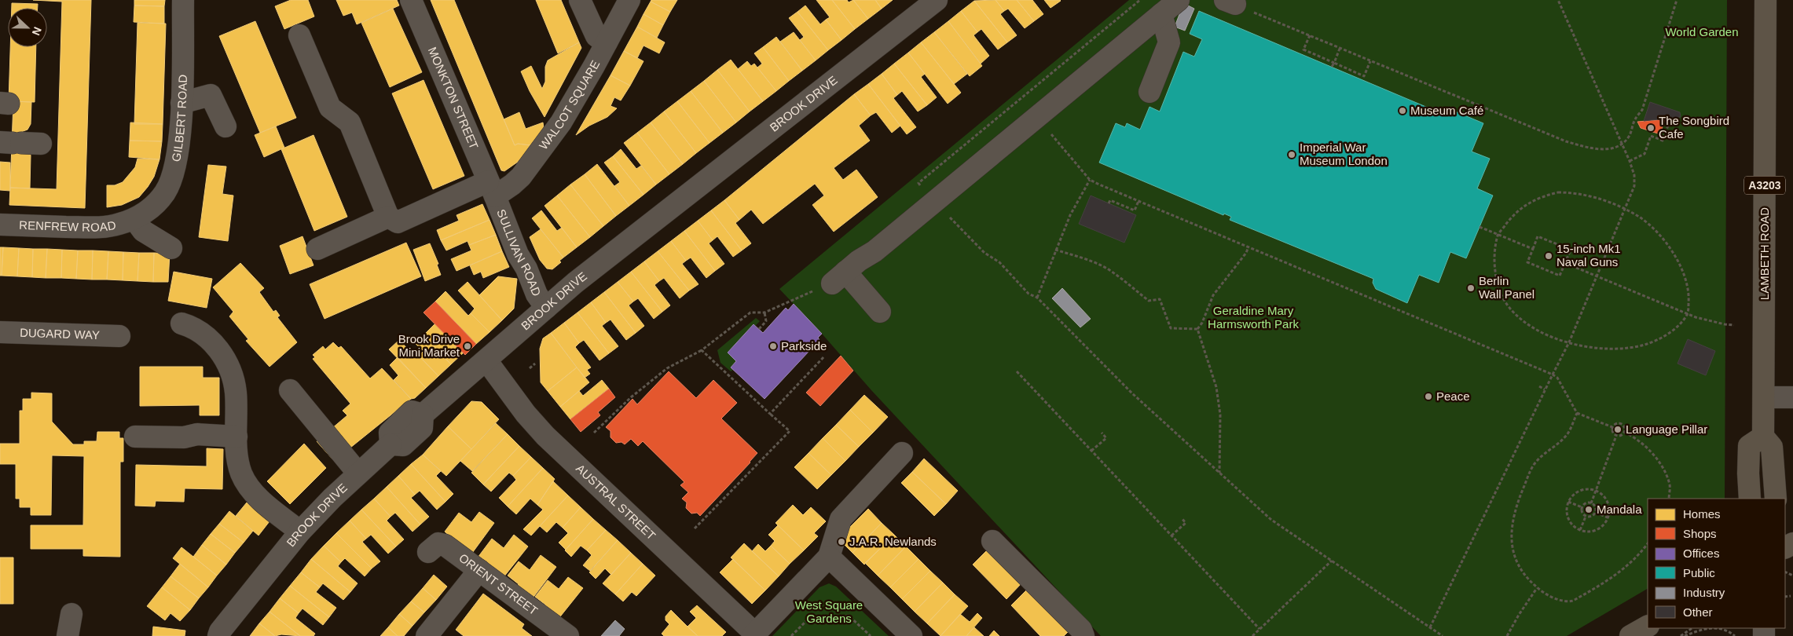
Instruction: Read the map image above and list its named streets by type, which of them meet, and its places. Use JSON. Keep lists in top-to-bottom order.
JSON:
{
  "streets": {
    "main road": ["A3203", "LAMBETH ROAD"],
    "street": [
      "MONKTON STREET",
      "WALCOT SQUARE",
      "BROOK DRIVE",
      "GILBERT ROAD",
      "RENFREW ROAD",
      "SULLIVAN ROAD",
      "DUGARD WAY",
      "AUSTRAL STREET",
      "ORIENT STREET"
    ]
  },
  "crossings": [
    ["MONKTON STREET", "WALCOT SQUARE"],
    ["MONKTON STREET", "SULLIVAN ROAD"],
    ["WALCOT SQUARE", "SULLIVAN ROAD"],
    ["BROOK DRIVE", "SULLIVAN ROAD"],
    ["BROOK DRIVE", "AUSTRAL STREET"],
    ["GILBERT ROAD", "RENFREW ROAD"]
  ],
  "parks": ["World Garden", "Geraldine Mary Harmsworth Park", "West Square Gardens"],
  "places": [
    "Museum Café",
    "The Songbird Cafe",
    "Imperial War Museum London",
    "15-inch Mk1 Naval Guns",
    "Berlin Wall Panel",
    "Brook Drive Mini Market",
    "Parkside",
    "Peace",
    "Language Pillar",
    "Mandala",
    "J.A.R. Newlands"
  ],
  "legend": [
    "Homes",
    "Shops",
    "Offices",
    "Public",
    "Industry",
    "Other"
  ],
  "north": "right"
}
